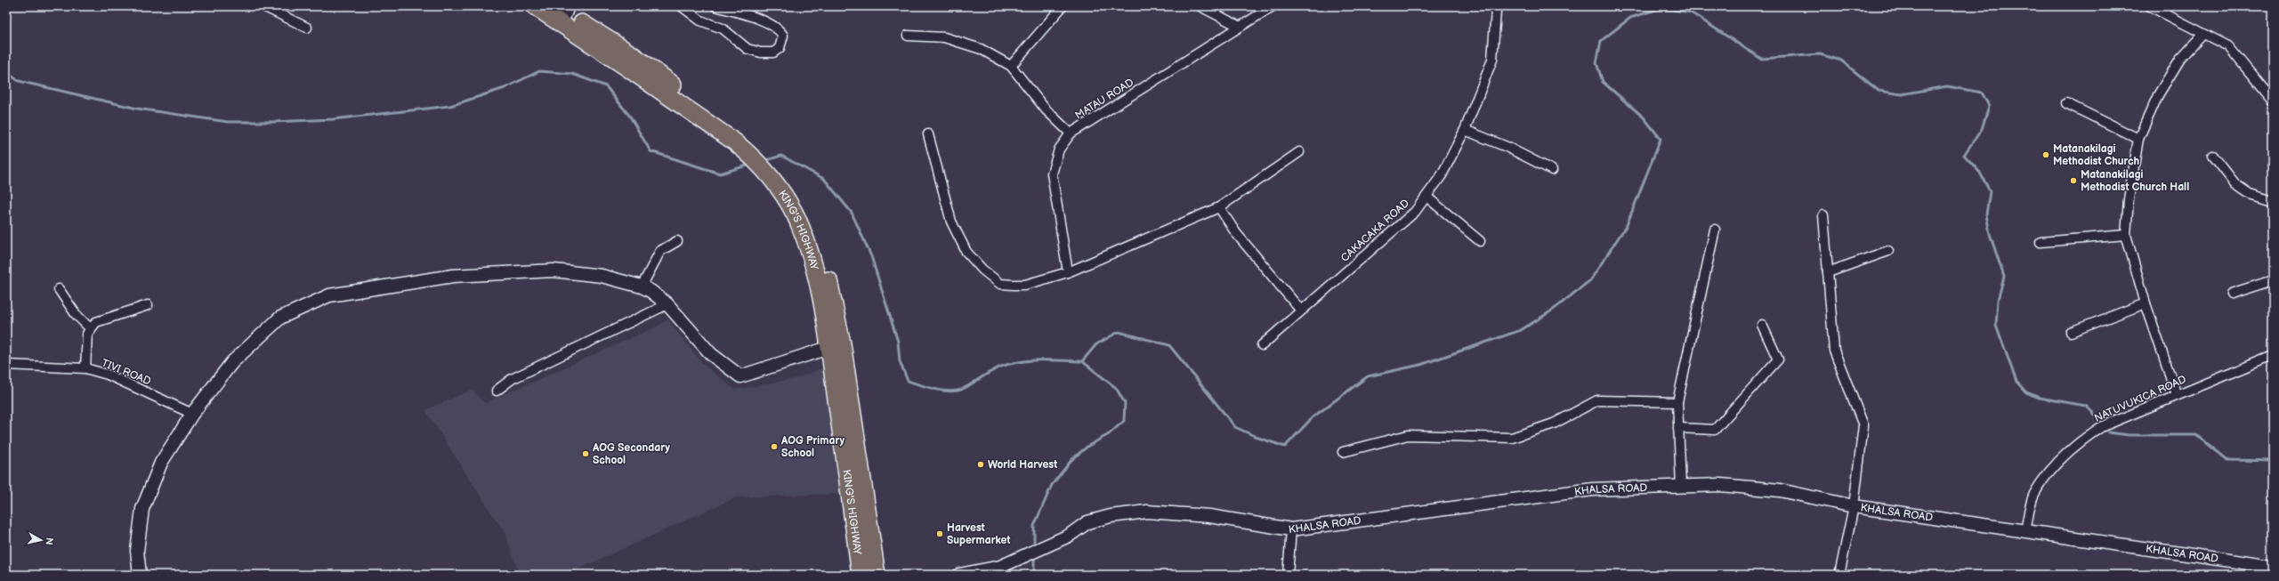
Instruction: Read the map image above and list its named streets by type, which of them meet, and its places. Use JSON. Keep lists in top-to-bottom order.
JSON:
{
  "streets": {
    "highway": ["KING'S HIGHWAY"],
    "main road": ["KHALSA ROAD"],
    "street": [
      "MATAU ROAD",
      "CAKACAKA ROAD",
      "TIVI ROAD",
      "NATUVUKICA ROAD"
    ]
  },
  "crossings": [
    ["NATUVUKICA ROAD", "KHALSA ROAD"]
  ],
  "places": [
    "Matanakilagi Methodist Church",
    "Matanakilagi Methodist Church Hall",
    "AOG Primary School",
    "AOG Secondary School",
    "World Harvest",
    "Harvest Supermarket"
  ],
  "north": "right"
}
